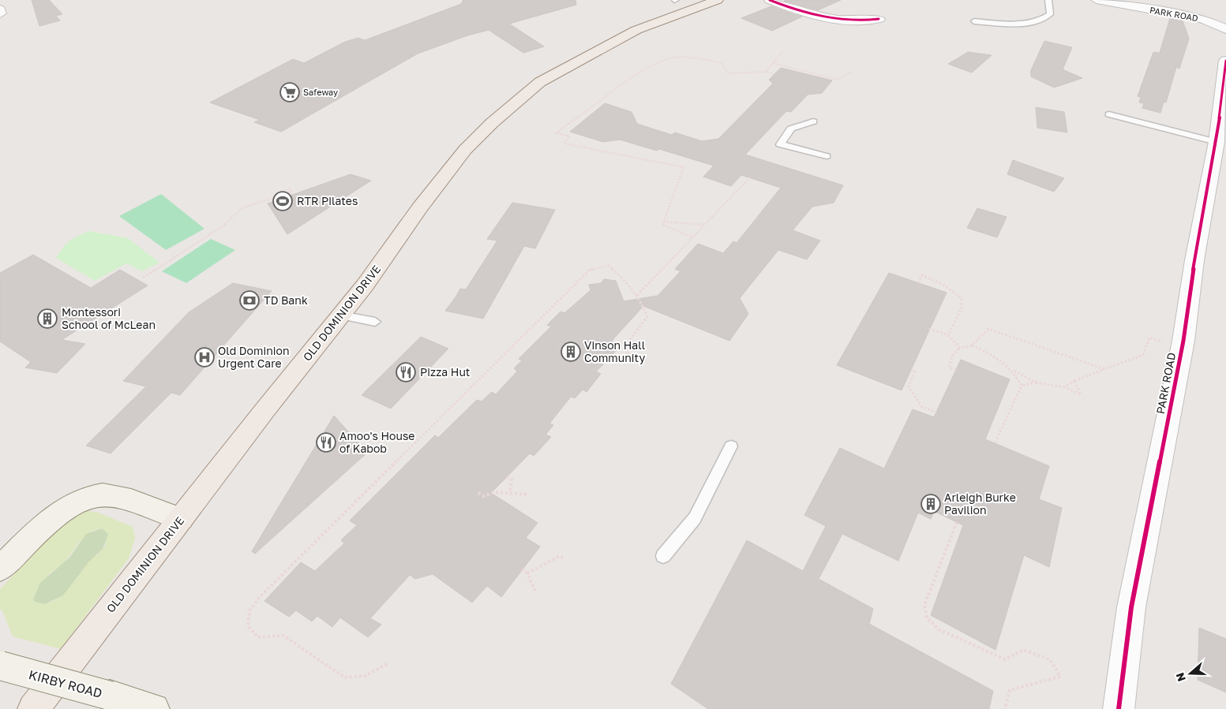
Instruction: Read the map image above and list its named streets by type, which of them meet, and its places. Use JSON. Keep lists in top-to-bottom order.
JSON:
{
  "streets": {
    "main road": ["OLD DOMINION DRIVE", "KIRBY ROAD"],
    "street": ["PARK ROAD"]
  },
  "places": {
    "supermarket": ["Safeway"],
    "sports": ["RTR Pilates"],
    "bank": ["TD Bank"],
    "building": ["Montessori School of McLean", "Vinson Hall Community", "Arleigh Burke Pavilion"],
    "hospital": ["Old Dominion Urgent Care"],
    "restaurant": ["Pizza Hut", "Amoo's House of Kabob"]
  },
  "north": "left"
}
